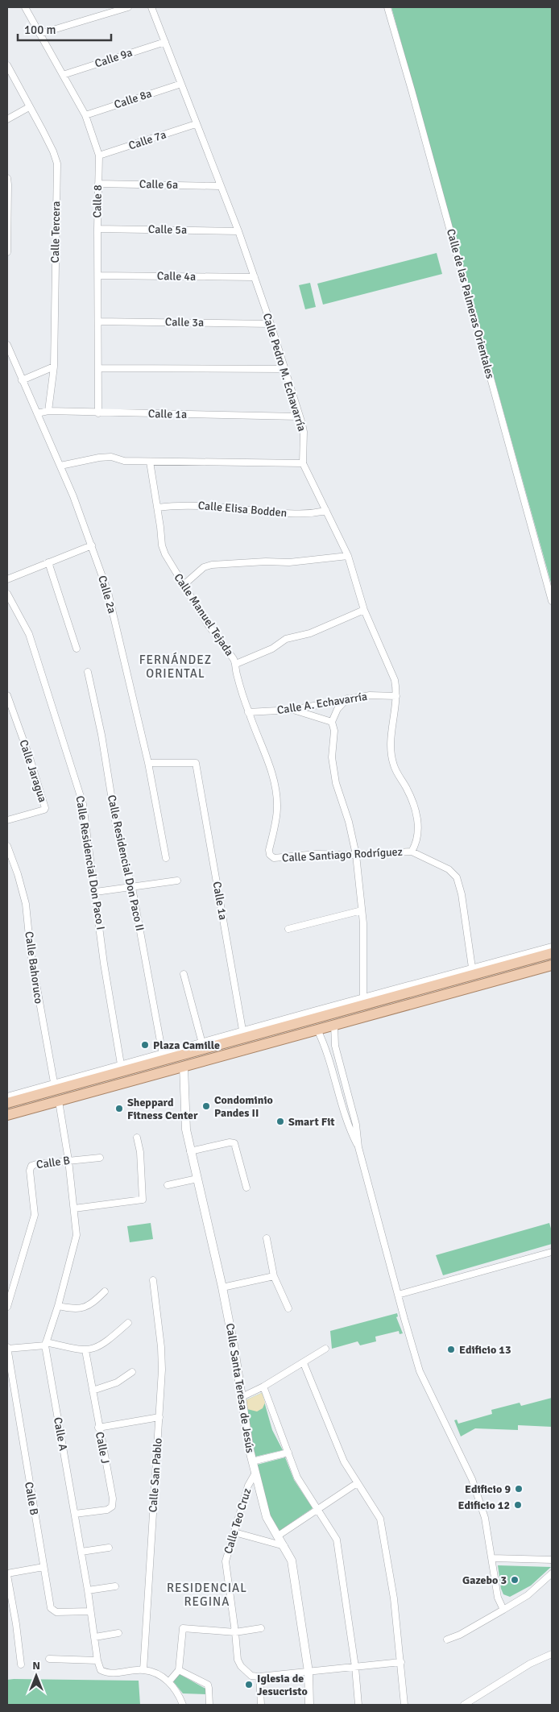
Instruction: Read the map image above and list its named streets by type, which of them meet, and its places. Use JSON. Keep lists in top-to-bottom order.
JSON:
{
  "streets": {
    "street": [
      "Calle 9a",
      "Calle 8a",
      "Calle 7a",
      "Calle 6a",
      "Calle 8",
      "Calle 5a",
      "Calle Tercera",
      "Calle 4a",
      "Calle de las Palmeras Orientales",
      "Calle 3a",
      "Calle Pedro M. Echavarría",
      "Calle 1a",
      "Calle Elisa Bodden",
      "Calle 2a",
      "Calle Manuel Tejada",
      "Calle A. Echavarría",
      "Calle Jaragua",
      "Calle Santiago Rodríguez",
      "Calle Residencial Don Paco I",
      "Calle Residencial Don Paco II",
      "Calle Bahoruco",
      "Calle B",
      "Calle Santa Teresa de Jesús",
      "Calle A",
      "Calle J",
      "Calle San Pablo",
      "Calle Teo Cruz"
    ]
  },
  "crossings": [
    ["Calle 9a", "Calle 8"],
    ["Calle 9a", "Calle Pedro M. Echavarría"],
    ["Calle 8a", "Calle 8"],
    ["Calle 8a", "Calle Pedro M. Echavarría"],
    ["Calle 7a", "Calle 8"],
    ["Calle 7a", "Calle Pedro M. Echavarría"],
    ["Calle 6a", "Calle 8"],
    ["Calle 6a", "Calle Pedro M. Echavarría"],
    ["Calle 8", "Calle 5a"],
    ["Calle 8", "Calle 4a"],
    ["Calle 8", "Calle 3a"],
    ["Calle 8", "Calle 1a"],
    ["Calle 5a", "Calle Pedro M. Echavarría"],
    ["Calle Tercera", "Calle 1a"],
    ["Calle 4a", "Calle Pedro M. Echavarría"],
    ["Calle 3a", "Calle Pedro M. Echavarría"],
    ["Calle Pedro M. Echavarría", "Calle 1a"],
    ["Calle Pedro M. Echavarría", "Calle Elisa Bodden"],
    ["Calle Pedro M. Echavarría", "Calle A. Echavarría"],
    ["Calle Pedro M. Echavarría", "Calle Santiago Rodríguez"],
    ["Calle 1a", "Calle 2a"],
    ["Calle Elisa Bodden", "Calle Manuel Tejada"],
    ["Calle Manuel Tejada", "Calle A. Echavarría"],
    ["Calle Manuel Tejada", "Calle Santiago Rodríguez"],
    ["Calle B", "Calle A"],
    ["Calle Santa Teresa de Jesús", "Calle Teo Cruz"],
    ["Calle A", "Calle J"]
  ],
  "districts": ["FERNÁNDEZ ORIENTAL", "RESIDENCIAL REGINA"],
  "places": [
    "Plaza Camille",
    "Condominio Pandes II",
    "Sheppard Fitness Center",
    "Smart Fit",
    "Edificio 13",
    "Edificio 9",
    "Edificio 12",
    "Gazebo 3",
    "Iglesia de Jesucristo"
  ],
  "scale_bar": "100 m",
  "north": "top"
}
